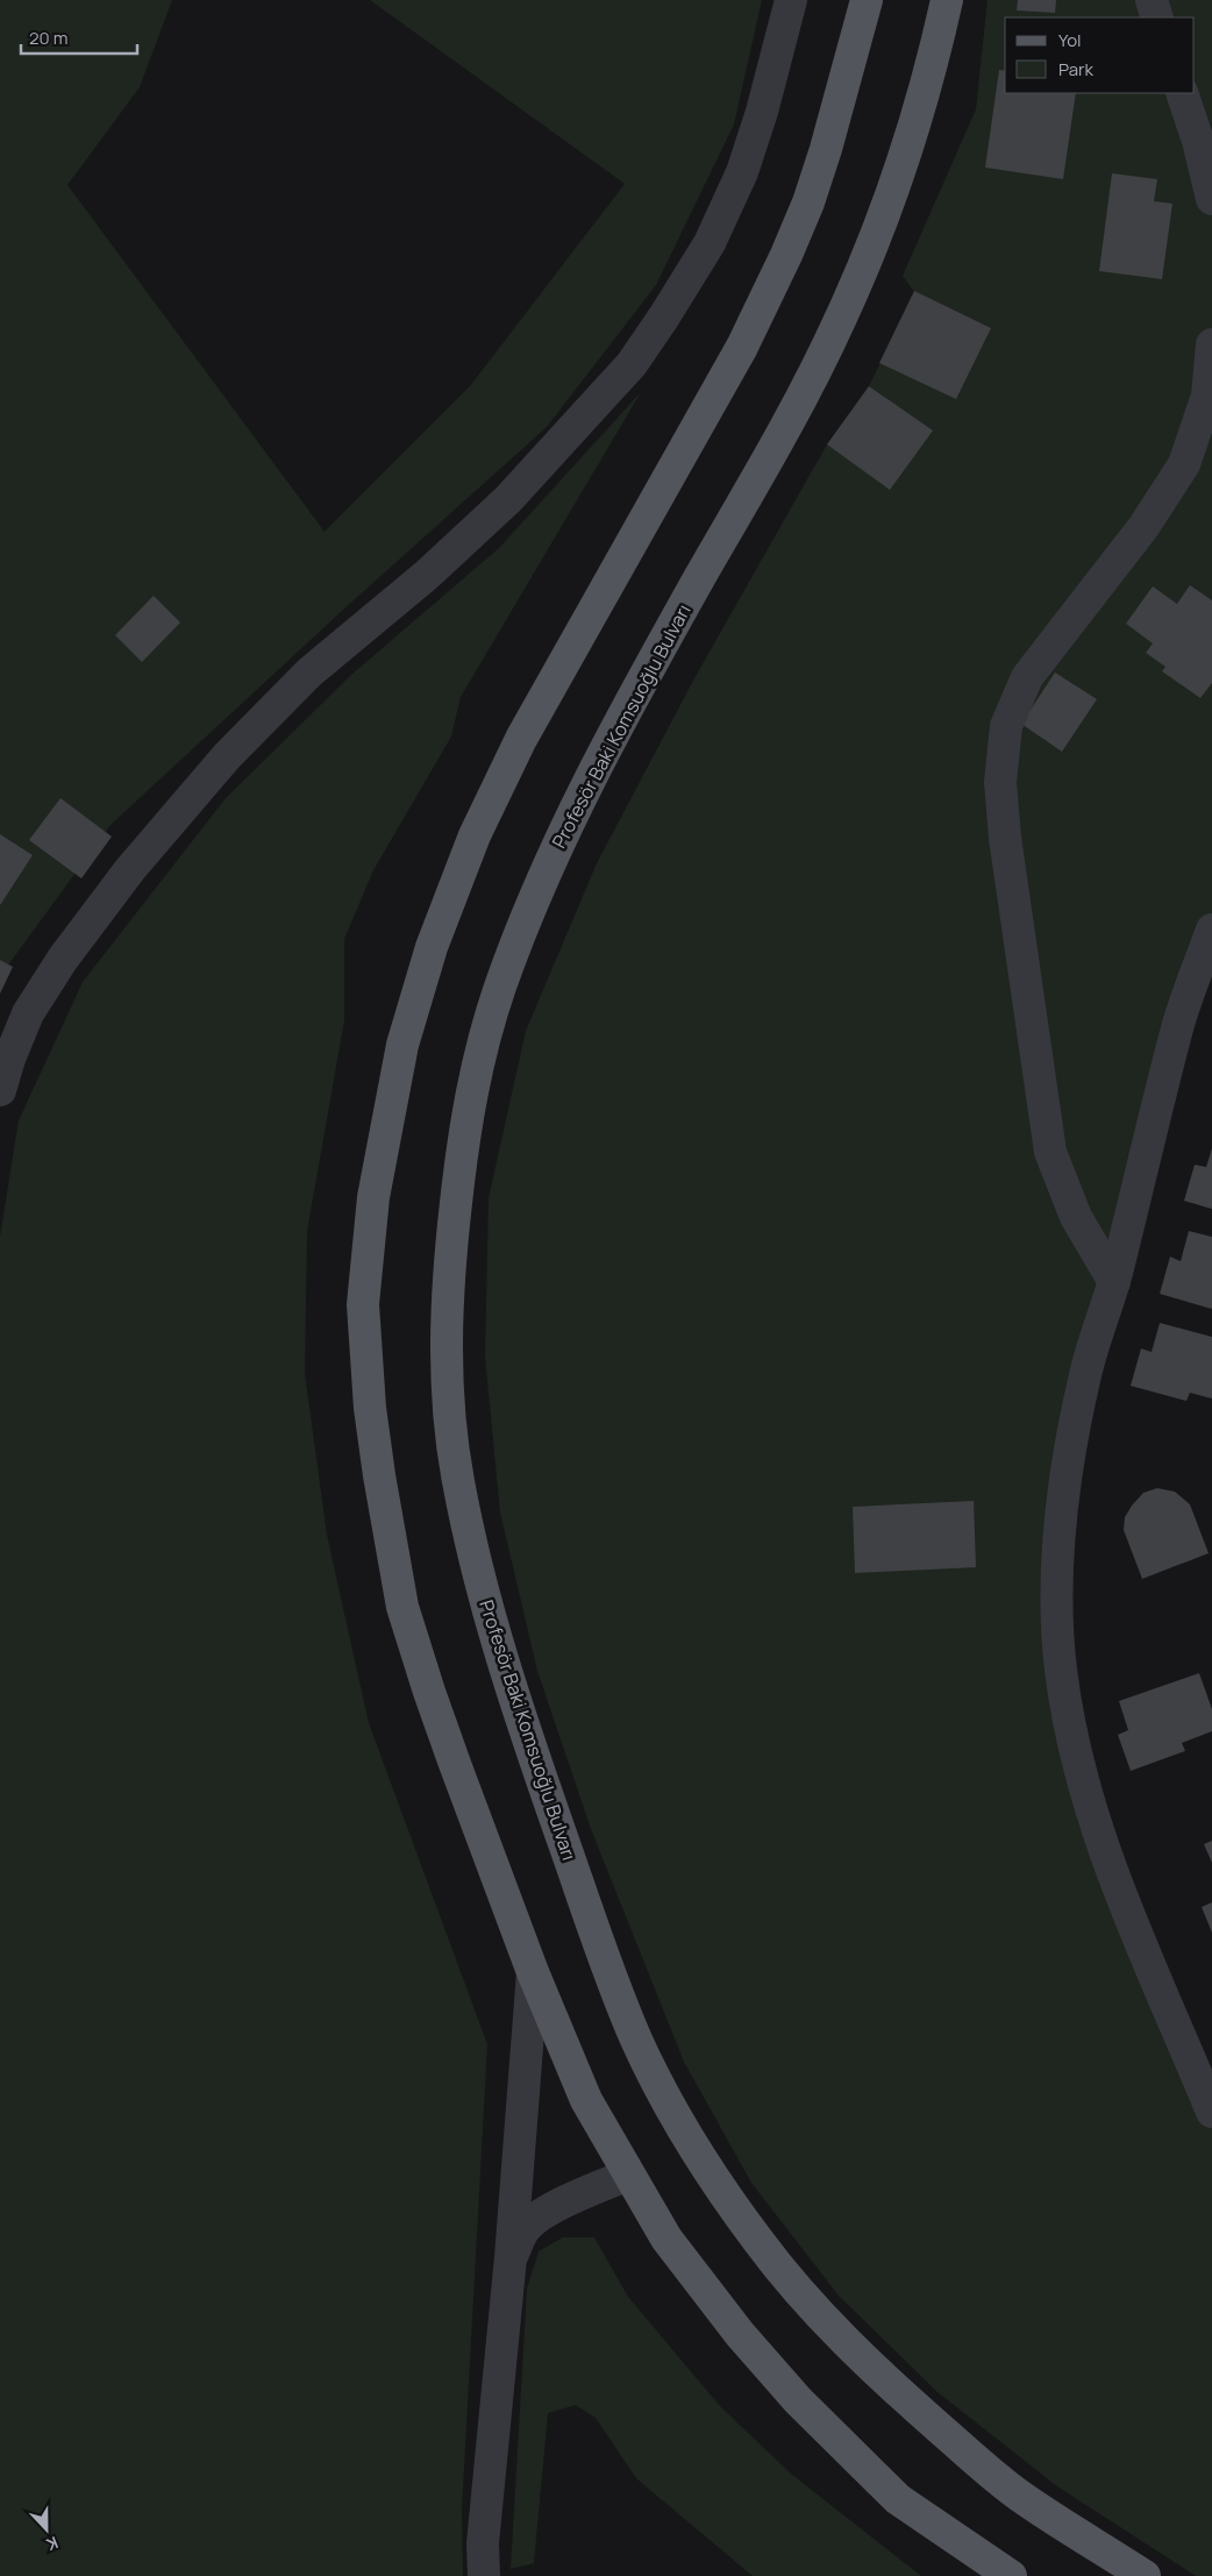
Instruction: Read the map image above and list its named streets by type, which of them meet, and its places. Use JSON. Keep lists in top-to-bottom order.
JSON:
{
  "streets": {
    "main road": ["Profesör Baki Komsuoğlu Bulvarı"]
  },
  "legend": ["Yol", "Park"],
  "scale_bar": "20 m",
  "north": "bottom"
}
